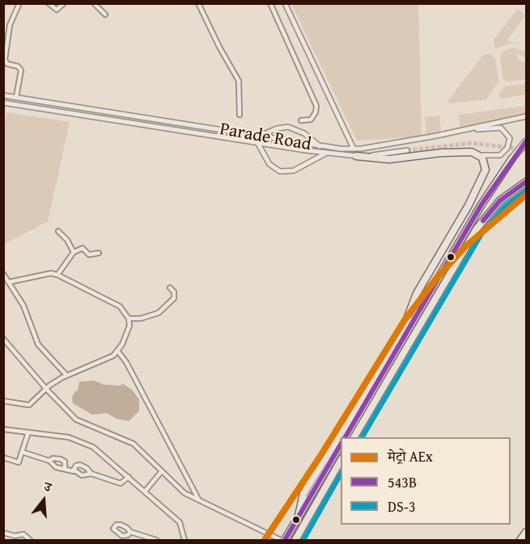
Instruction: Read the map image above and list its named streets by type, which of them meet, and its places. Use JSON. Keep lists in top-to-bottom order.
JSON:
{
  "streets": {
    "street": ["Parade Road"]
  },
  "lines": ["transit line 543B", "transit line DS-3", "metro line AEx"],
  "legend": ["मेट्रो AEx", "543B", "DS-3"],
  "north": "top"
}
